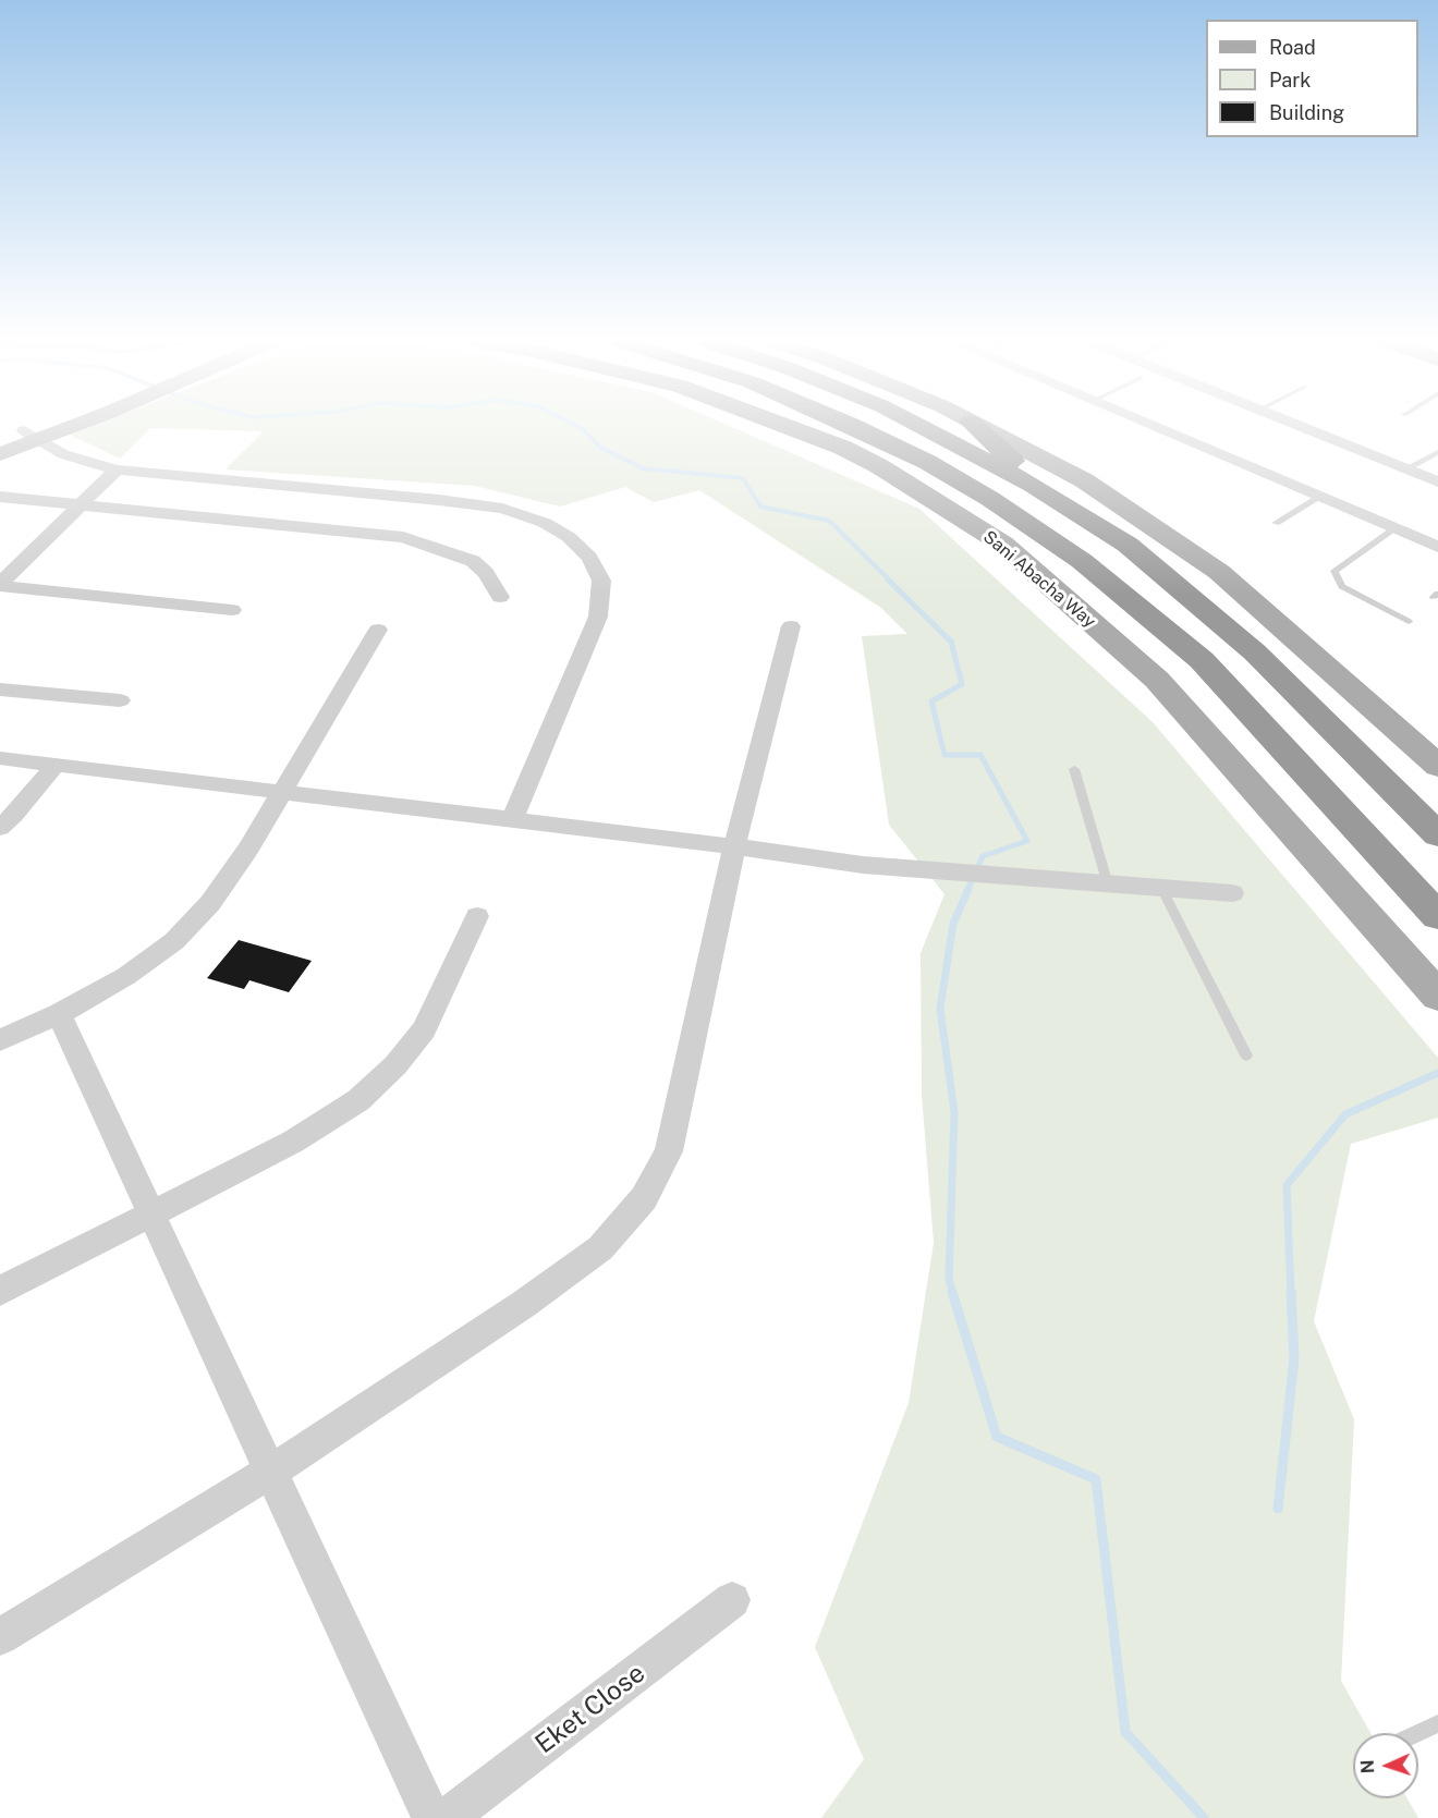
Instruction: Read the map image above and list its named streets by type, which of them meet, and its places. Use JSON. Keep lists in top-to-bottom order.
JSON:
{
  "streets": {
    "highway": ["Sani Abacha Way"],
    "street": ["Eket Close"]
  },
  "legend": ["Road", "Park", "Building"],
  "north": "left"
}
